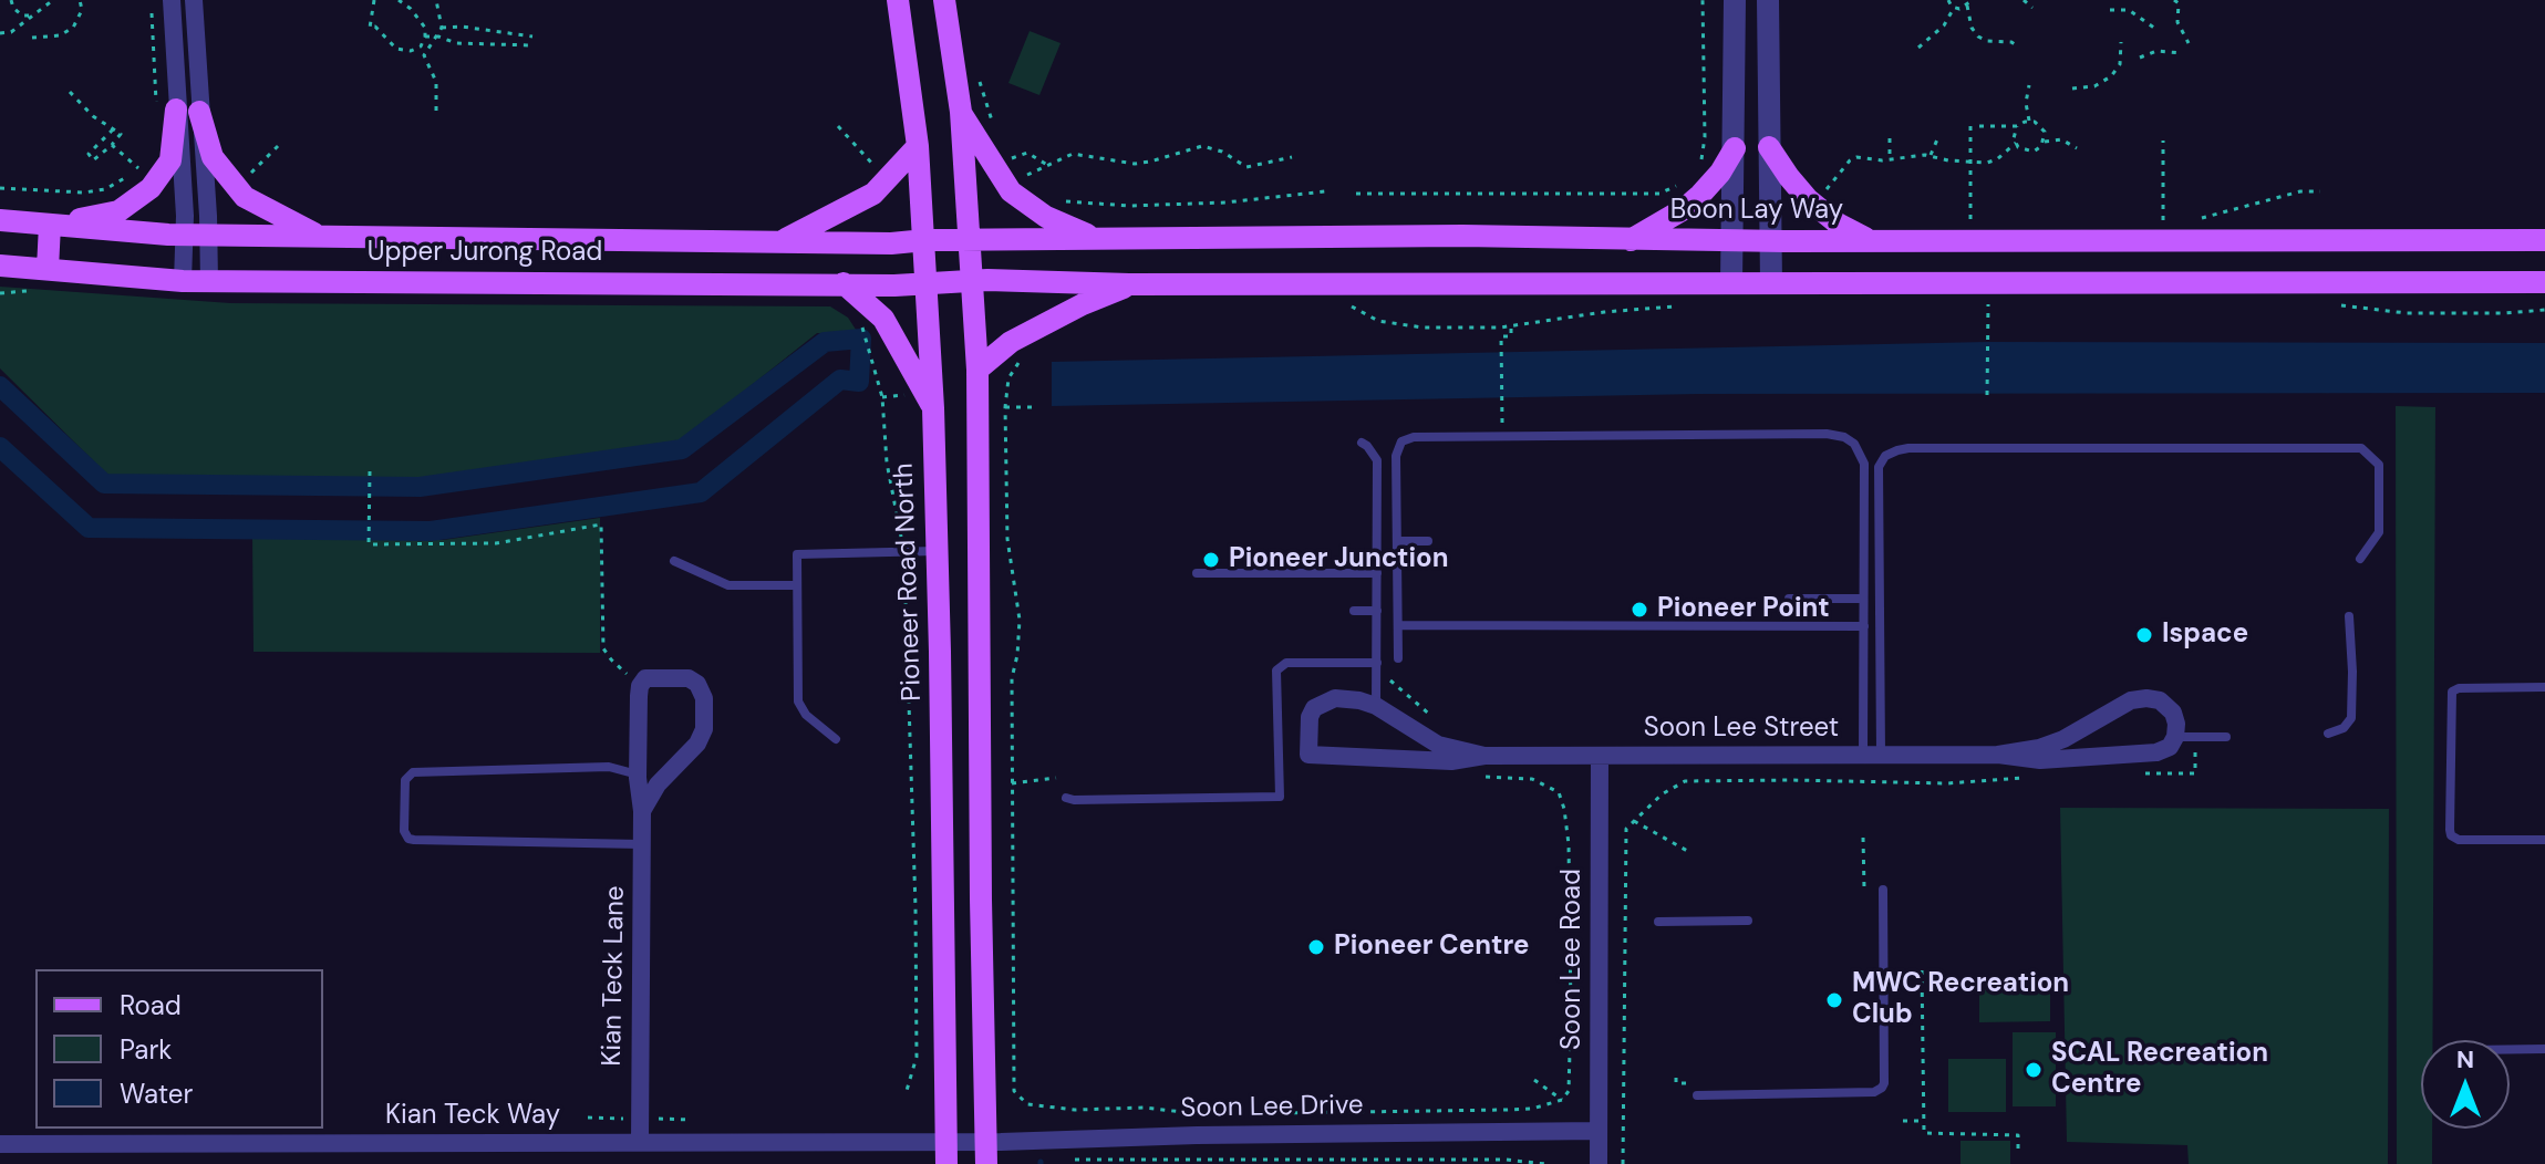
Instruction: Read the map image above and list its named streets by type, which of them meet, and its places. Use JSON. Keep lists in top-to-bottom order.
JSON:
{
  "streets": {
    "main road": ["Boon Lay Way", "Upper Jurong Road", "Pioneer Road North"],
    "street": [
      "Soon Lee Street",
      "Soon Lee Road",
      "Kian Teck Lane",
      "Soon Lee Drive",
      "Kian Teck Way"
    ]
  },
  "crossings": [
    ["Boon Lay Way", "Upper Jurong Road"],
    ["Upper Jurong Road", "Pioneer Road North"],
    ["Pioneer Road North", "Soon Lee Drive"],
    ["Pioneer Road North", "Kian Teck Way"],
    ["Soon Lee Street", "Soon Lee Road"],
    ["Soon Lee Road", "Soon Lee Drive"],
    ["Kian Teck Lane", "Kian Teck Way"],
    ["Soon Lee Drive", "Kian Teck Way"]
  ],
  "places": [
    "Pioneer Junction",
    "Pioneer Point",
    "Ispace",
    "Pioneer Centre",
    "MWC Recreation Club",
    "SCAL Recreation Centre"
  ],
  "legend": ["Road", "Park", "Water"],
  "north": "top"
}
